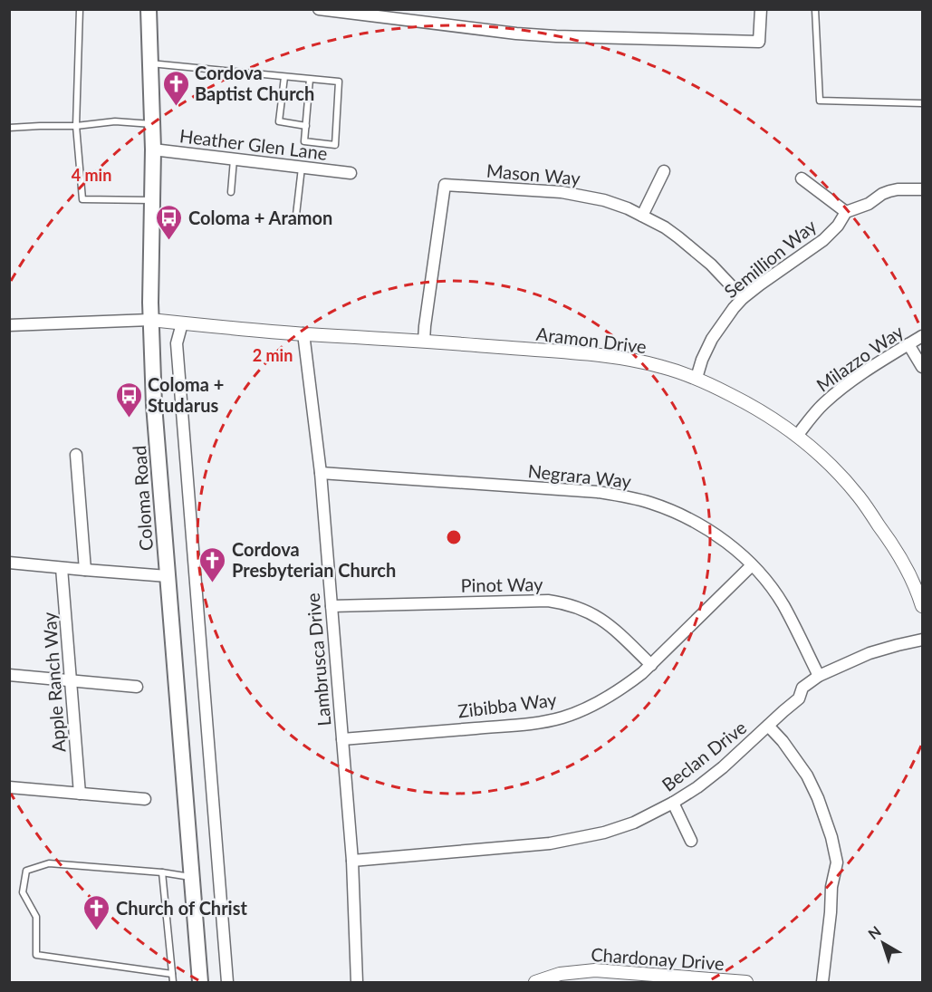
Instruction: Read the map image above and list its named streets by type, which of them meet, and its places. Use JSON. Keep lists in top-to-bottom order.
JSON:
{
  "streets": {
    "main road": ["Coloma Road"],
    "street": [
      "Heather Glen Lane",
      "Mason Way",
      "Semillion Way",
      "Aramon Drive",
      "Milazzo Way",
      "Negrara Way",
      "Pinot Way",
      "Lambrusca Drive",
      "Apple Ranch Way",
      "Zibibba Way",
      "Beclan Drive",
      "Chardonay Drive"
    ]
  },
  "crossings": [
    ["Heather Glen Lane", "Coloma Road"],
    ["Mason Way", "Semillion Way"],
    ["Mason Way", "Aramon Drive"],
    ["Semillion Way", "Aramon Drive"],
    ["Aramon Drive", "Milazzo Way"],
    ["Aramon Drive", "Coloma Road"],
    ["Aramon Drive", "Lambrusca Drive"],
    ["Negrara Way", "Lambrusca Drive"],
    ["Negrara Way", "Zibibba Way"],
    ["Negrara Way", "Beclan Drive"],
    ["Pinot Way", "Lambrusca Drive"],
    ["Pinot Way", "Zibibba Way"],
    ["Lambrusca Drive", "Zibibba Way"],
    ["Lambrusca Drive", "Beclan Drive"]
  ],
  "places": {
    "church": ["Cordova Baptist Church", "Cordova Presbyterian Church", "Church of Christ"],
    "bus stop": ["Coloma + Aramon", "Coloma + Studarus"]
  },
  "north": "top left",
  "rings": ["4 min", "2 min"]
}
